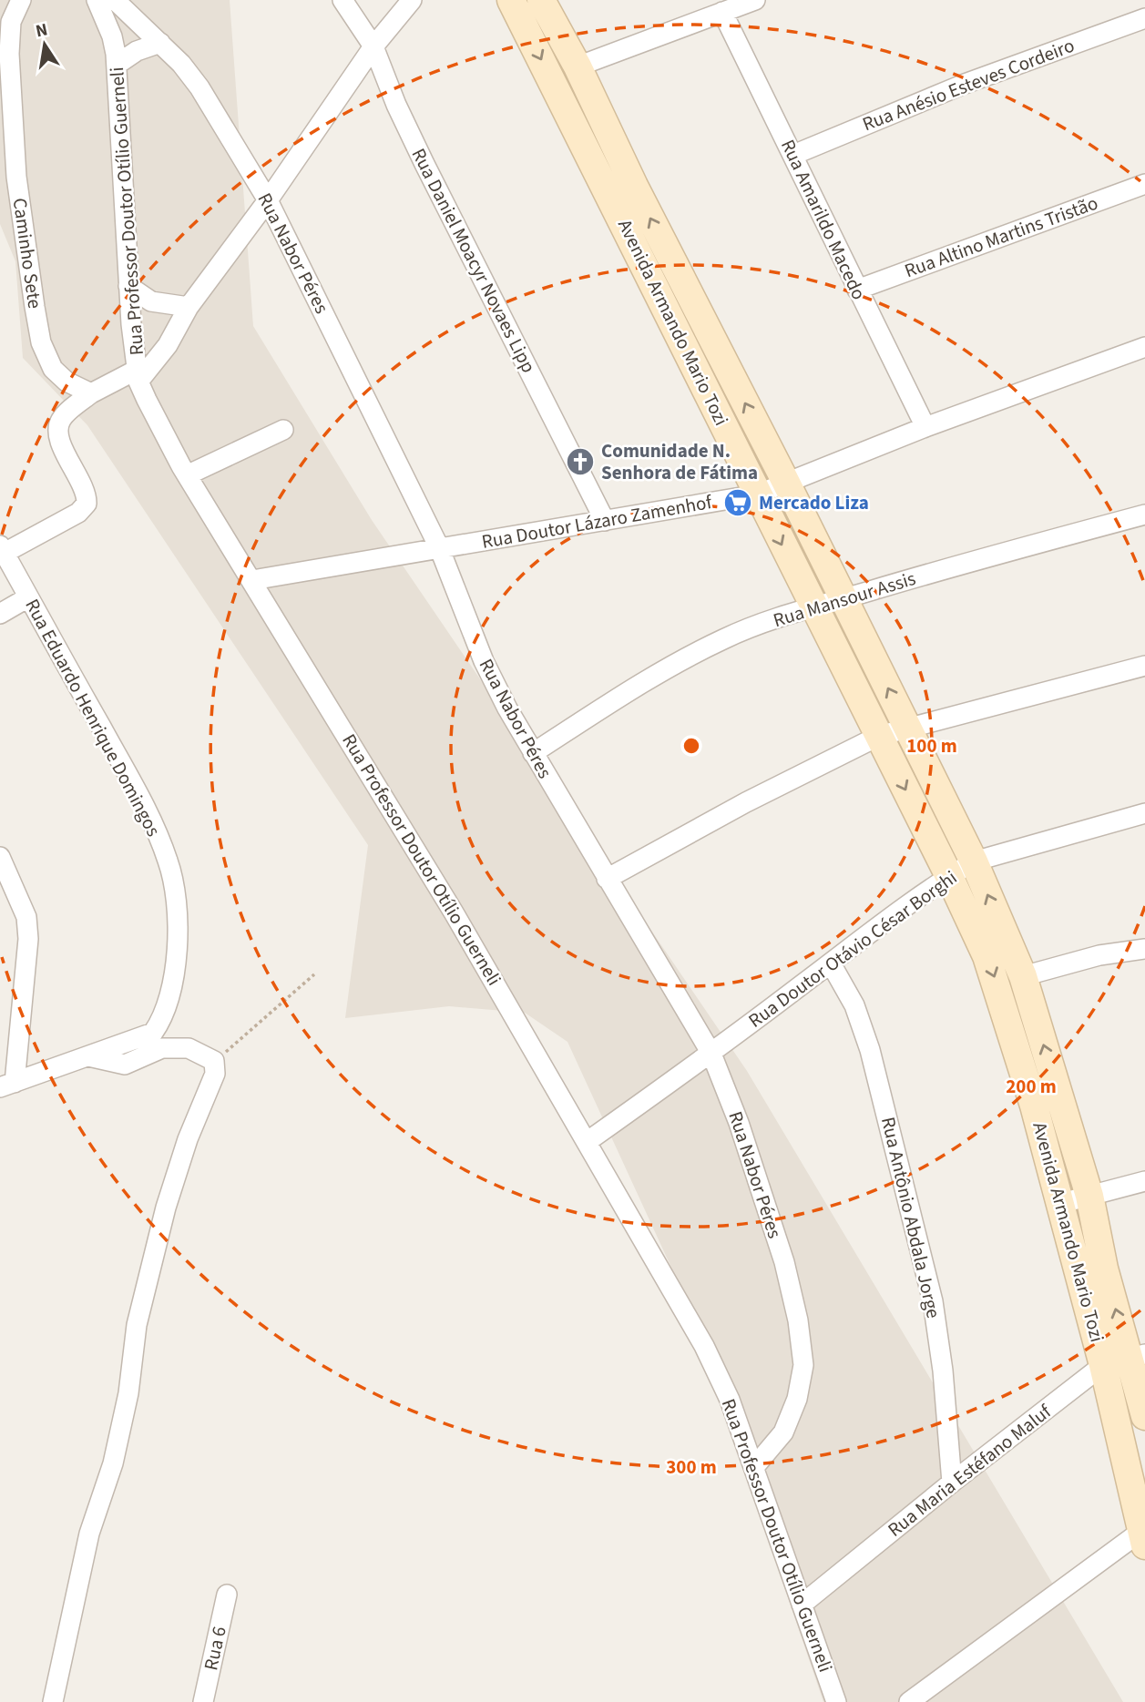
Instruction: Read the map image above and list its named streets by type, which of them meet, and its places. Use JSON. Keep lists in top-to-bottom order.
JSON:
{
  "streets": {
    "street": [
      "Rua Anésio Esteves Cordeiro",
      "Rua Professor Doutor Otílio Guerneli",
      "Rua Amarildo Macedo",
      "Rua Altino Martins Tristão",
      "Caminho Sete",
      "Rua Nabor Péres",
      "Rua Daniel Moacyr Novaes Lipp",
      "Avenida Armando Mario Tozi",
      "Rua Doutor Lázaro Zamenhof",
      "Rua Mansour Assis",
      "Rua Eduardo Henrique Domingos",
      "Rua Doutor Otávio César Borghi",
      "Rua Antônio Abdala Jorge",
      "Rua Maria Estéfano Maluf",
      "Rua 6"
    ]
  },
  "crossings": [
    ["Rua Anésio Esteves Cordeiro", "Rua Amarildo Macedo"],
    ["Rua Professor Doutor Otílio Guerneli", "Rua Nabor Péres"],
    ["Rua Professor Doutor Otílio Guerneli", "Rua Doutor Lázaro Zamenhof"],
    ["Rua Professor Doutor Otílio Guerneli", "Rua Doutor Otávio César Borghi"],
    ["Rua Professor Doutor Otílio Guerneli", "Rua Maria Estéfano Maluf"],
    ["Rua Amarildo Macedo", "Rua Altino Martins Tristão"],
    ["Rua Amarildo Macedo", "Rua Doutor Lázaro Zamenhof"],
    ["Rua Nabor Péres", "Rua Doutor Lázaro Zamenhof"],
    ["Rua Nabor Péres", "Rua Mansour Assis"],
    ["Rua Nabor Péres", "Rua Doutor Otávio César Borghi"],
    ["Rua Daniel Moacyr Novaes Lipp", "Rua Doutor Lázaro Zamenhof"],
    ["Avenida Armando Mario Tozi", "Rua Doutor Lázaro Zamenhof"],
    ["Avenida Armando Mario Tozi", "Rua Mansour Assis"],
    ["Avenida Armando Mario Tozi", "Rua Doutor Otávio César Borghi"],
    ["Avenida Armando Mario Tozi", "Rua Maria Estéfano Maluf"],
    ["Rua Doutor Otávio César Borghi", "Rua Antônio Abdala Jorge"],
    ["Rua Antônio Abdala Jorge", "Rua Maria Estéfano Maluf"]
  ],
  "places": {
    "church": ["Comunidade N. Senhora de Fátima"],
    "supermarket": ["Mercado Liza"]
  },
  "north": "top",
  "rings": ["100 m", "200 m", "300 m"]
}
